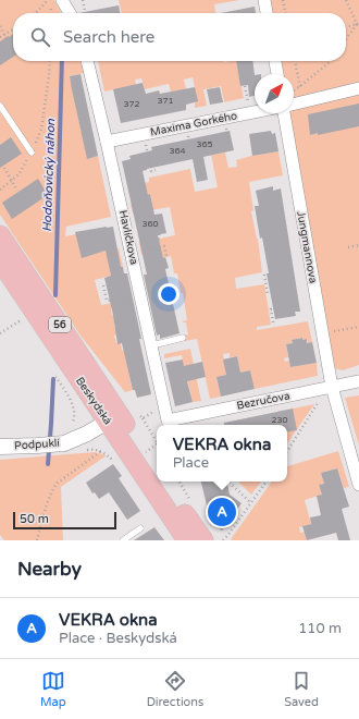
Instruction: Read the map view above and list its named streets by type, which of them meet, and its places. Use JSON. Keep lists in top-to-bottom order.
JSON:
{
  "streets": {
    "main road": ["56", "Beskydská"],
    "street": [
      "Maxima Gorkého",
      "Havlíčkova",
      "Jungmannova",
      "Bezručova",
      "Podpuklí"
    ]
  },
  "crossings": [
    ["Maxima Gorkého", "Havlíčkova"],
    ["Havlíčkova", "Bezručova"],
    ["Jungmannova", "Bezručova"],
    ["Beskydská", "Podpuklí"]
  ],
  "water": ["Hodoňovický náhon"],
  "house_numbers": [
    "371",
    "372",
    "365",
    "364",
    "360",
    "230"
  ],
  "scale_bar": "50 m",
  "north": "top right",
  "page": {
    "search": "Search here",
    "popup": ["VEKRA okna", "Place"],
    "pins": "A",
    "scale": "50 m",
    "heading": "Nearby",
    "list": [
      {
        "mark": "A",
        "name": "VEKRA okna",
        "note": "Place · Beskydská",
        "value": "110 m"
      }
    ],
    "nav": ["Map", "Directions", "Saved"]
  }
}
